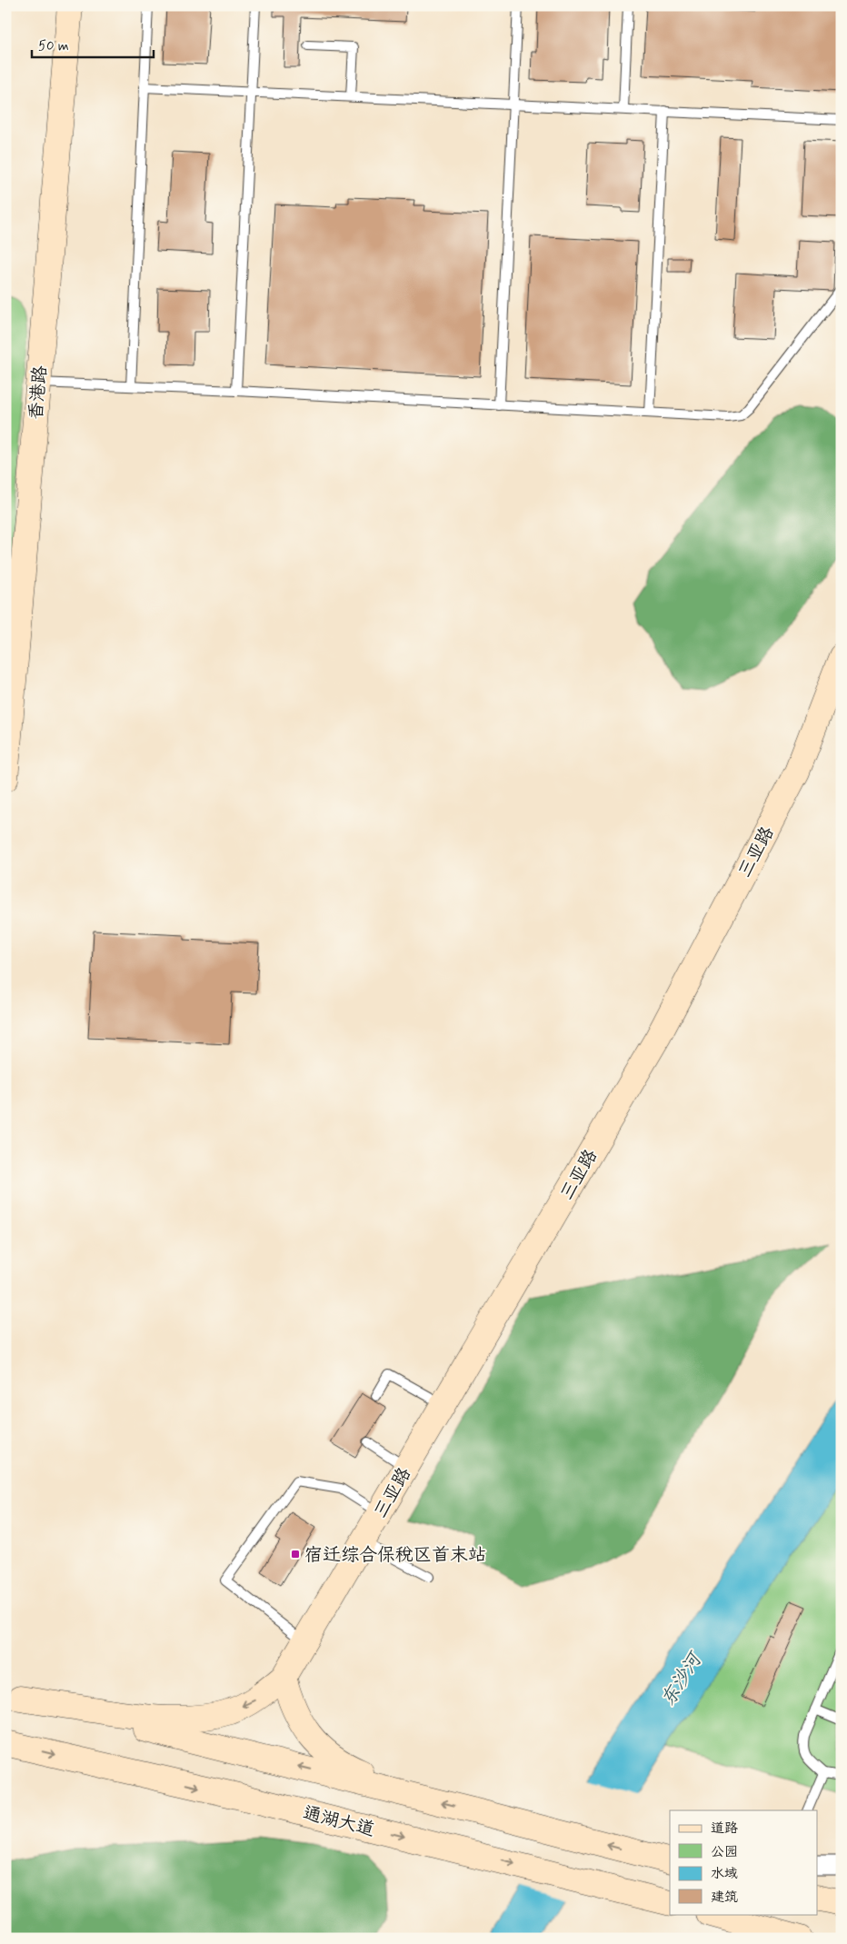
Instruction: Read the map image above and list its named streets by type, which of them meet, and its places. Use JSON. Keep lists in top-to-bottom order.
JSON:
{
  "streets": {
    "street": ["香港路", "三亚路", "通湖大道"]
  },
  "water": ["东沙河"],
  "places": {
    "transit": ["宿迁综合保税区首末站"]
  },
  "legend": [
    "道路",
    "公园",
    "水域",
    "建筑"
  ],
  "scale_bar": "50 m"
}
